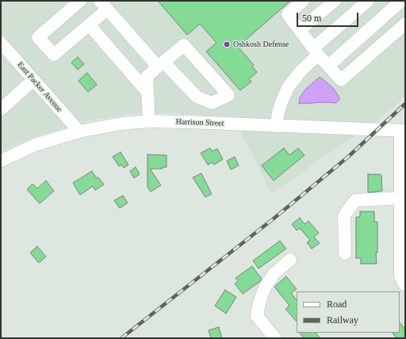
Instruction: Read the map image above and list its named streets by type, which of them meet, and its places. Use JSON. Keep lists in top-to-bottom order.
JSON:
{
  "streets": {
    "street": ["East Packer Avenue", "Harrison Street"]
  },
  "crossings": [
    ["East Packer Avenue", "Harrison Street"]
  ],
  "places": ["Oshkosh Defense"],
  "legend": ["Road", "Railway"],
  "scale_bar": "50 m"
}
